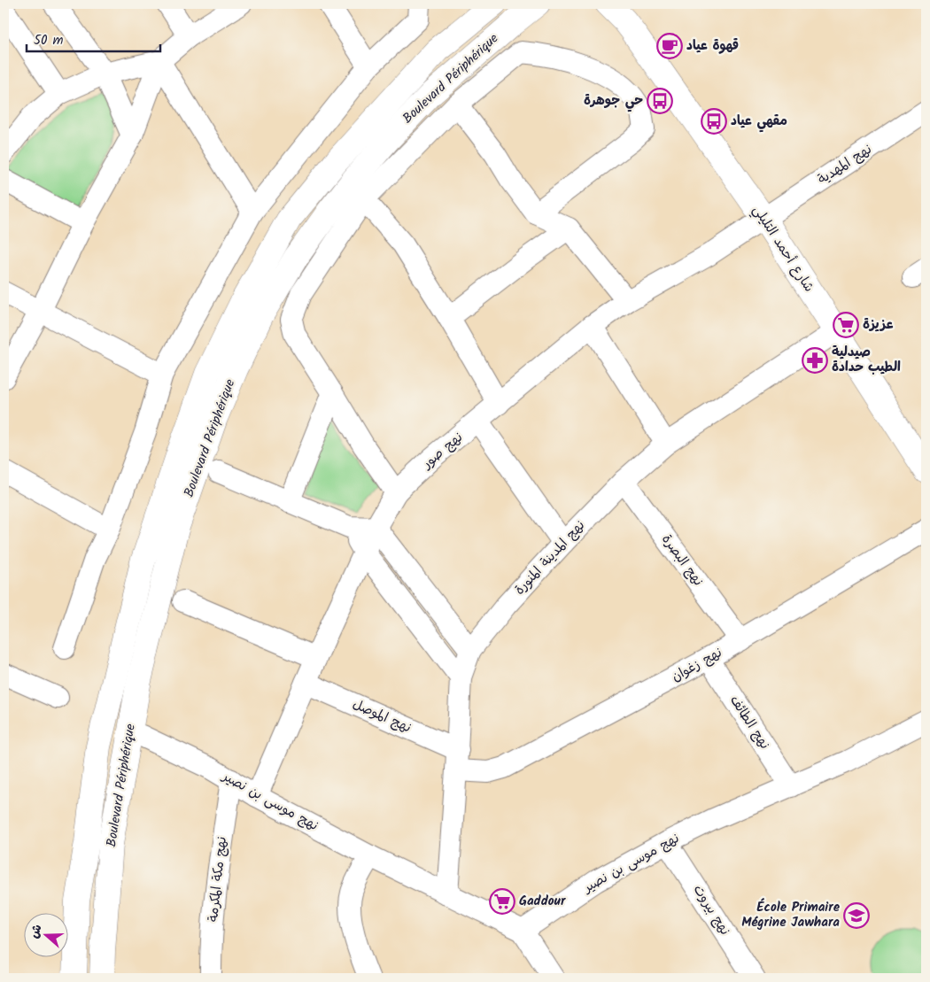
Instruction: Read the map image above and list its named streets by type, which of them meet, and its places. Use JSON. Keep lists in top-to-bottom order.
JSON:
{
  "streets": {
    "main road": ["Boulevard Périphérique", "شارع أحمد التليلي"],
    "street": [
      "نهج المهدية",
      "نهج صور",
      "نهج المدينة المنورة",
      "نهج البصرة",
      "نهج زغوان",
      "نهج الموصل",
      "نهج الطائف",
      "نهج موسى بن نصير",
      "نهج مكة المكرمة",
      "نهج بيروت"
    ]
  },
  "crossings": [
    ["نهج المهدية", "شارع أحمد التليلي"],
    ["نهج المهدية", "نهج صور"],
    ["شارع أحمد التليلي", "نهج صور"],
    ["شارع أحمد التليلي", "نهج المدينة المنورة"],
    ["نهج صور", "نهج الموصل"],
    ["نهج صور", "نهج موسى بن نصير"],
    ["نهج المدينة المنورة", "نهج البصرة"],
    ["نهج المدينة المنورة", "نهج زغوان"],
    ["نهج المدينة المنورة", "نهج الموصل"],
    ["نهج المدينة المنورة", "نهج موسى بن نصير"],
    ["نهج البصرة", "نهج زغوان"],
    ["نهج زغوان", "نهج الموصل"],
    ["نهج زغوان", "نهج الطائف"],
    ["نهج الطائف", "نهج موسى بن نصير"],
    ["نهج موسى بن نصير", "نهج مكة المكرمة"],
    ["نهج موسى بن نصير", "نهج بيروت"]
  ],
  "places": {
    "cafe": ["قهوة عياد"],
    "bus stop": ["حي جوهرة", "مقهي عياد"],
    "supermarket": ["عزيزة", "Gaddour"],
    "pharmacy": ["صيدلية الطيب حدادة"],
    "school or university": ["École Primaire Mégrine Jawhara"]
  },
  "scale_bar": "50 m",
  "north": "left"
}
